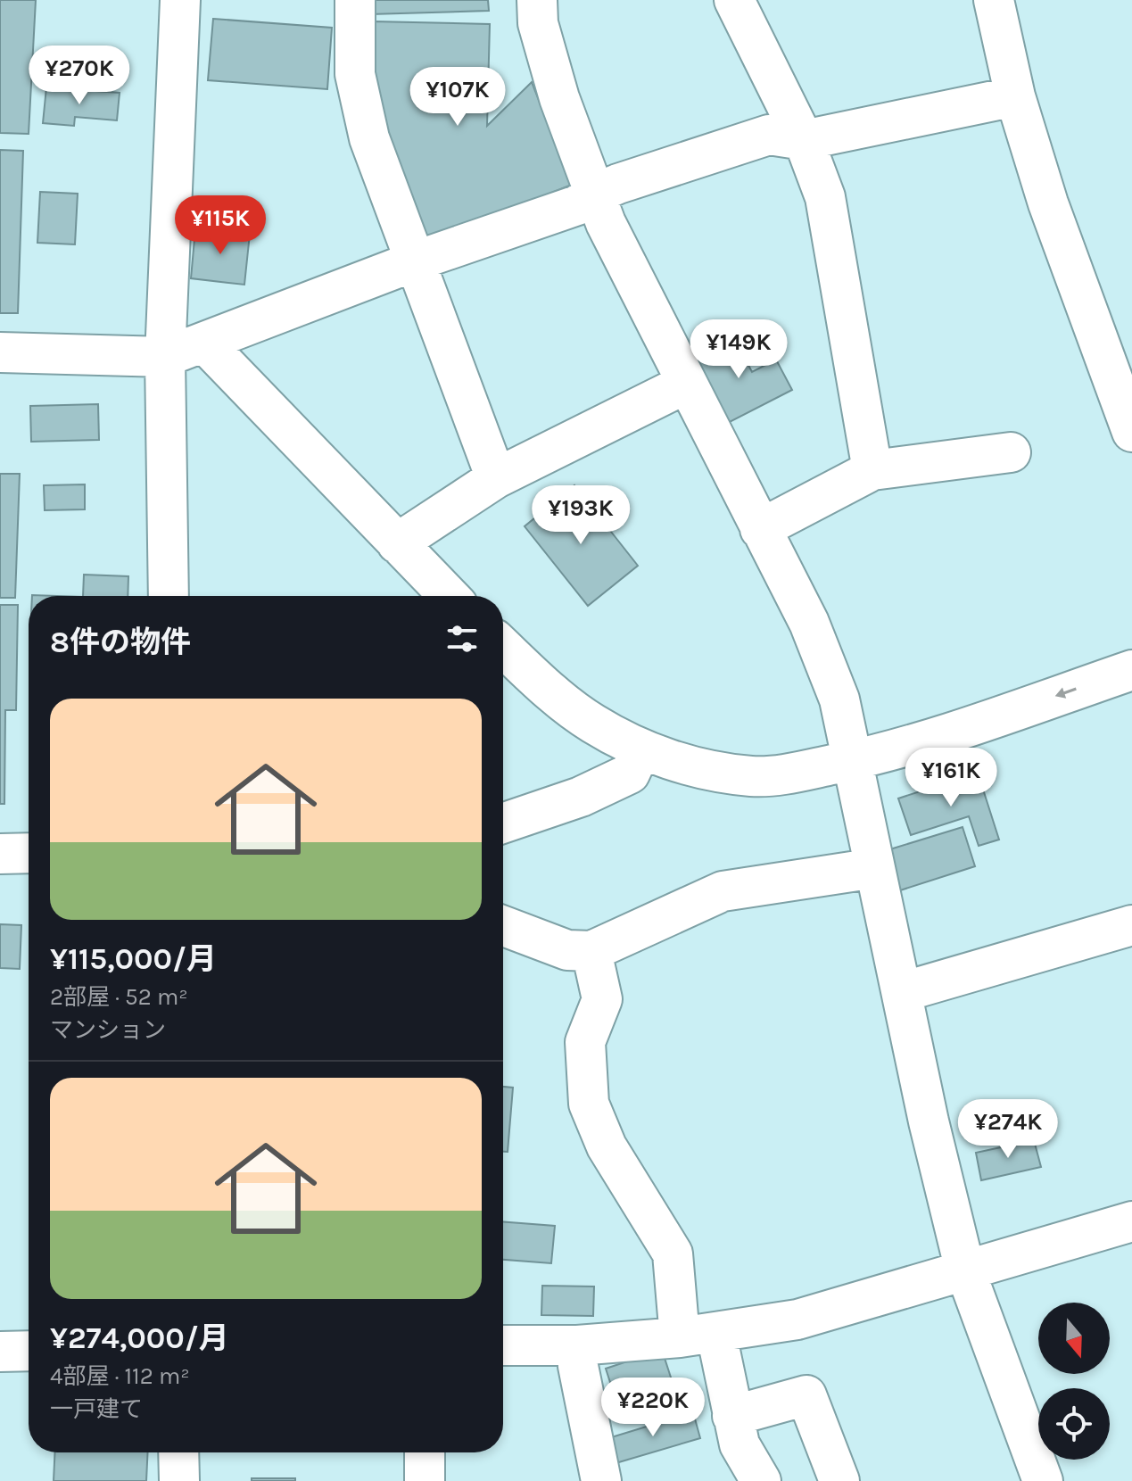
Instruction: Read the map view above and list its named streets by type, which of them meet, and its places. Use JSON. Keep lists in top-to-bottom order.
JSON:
{
  "north": "bottom",
  "page": {
    "price": [
      "¥270K",
      "¥107K",
      "¥115K",
      "¥149K",
      "¥193K",
      "¥161K",
      "¥274K",
      "¥220K"
    ],
    "heading": "8件の物件",
    "list": [
      {
        "name": "¥115,000/月",
        "note": "2部屋 · 52 m² · マンション"
      },
      {
        "name": "¥274,000/月",
        "note": "4部屋 · 112 m² · 一戸建て"
      }
    ]
  }
}
